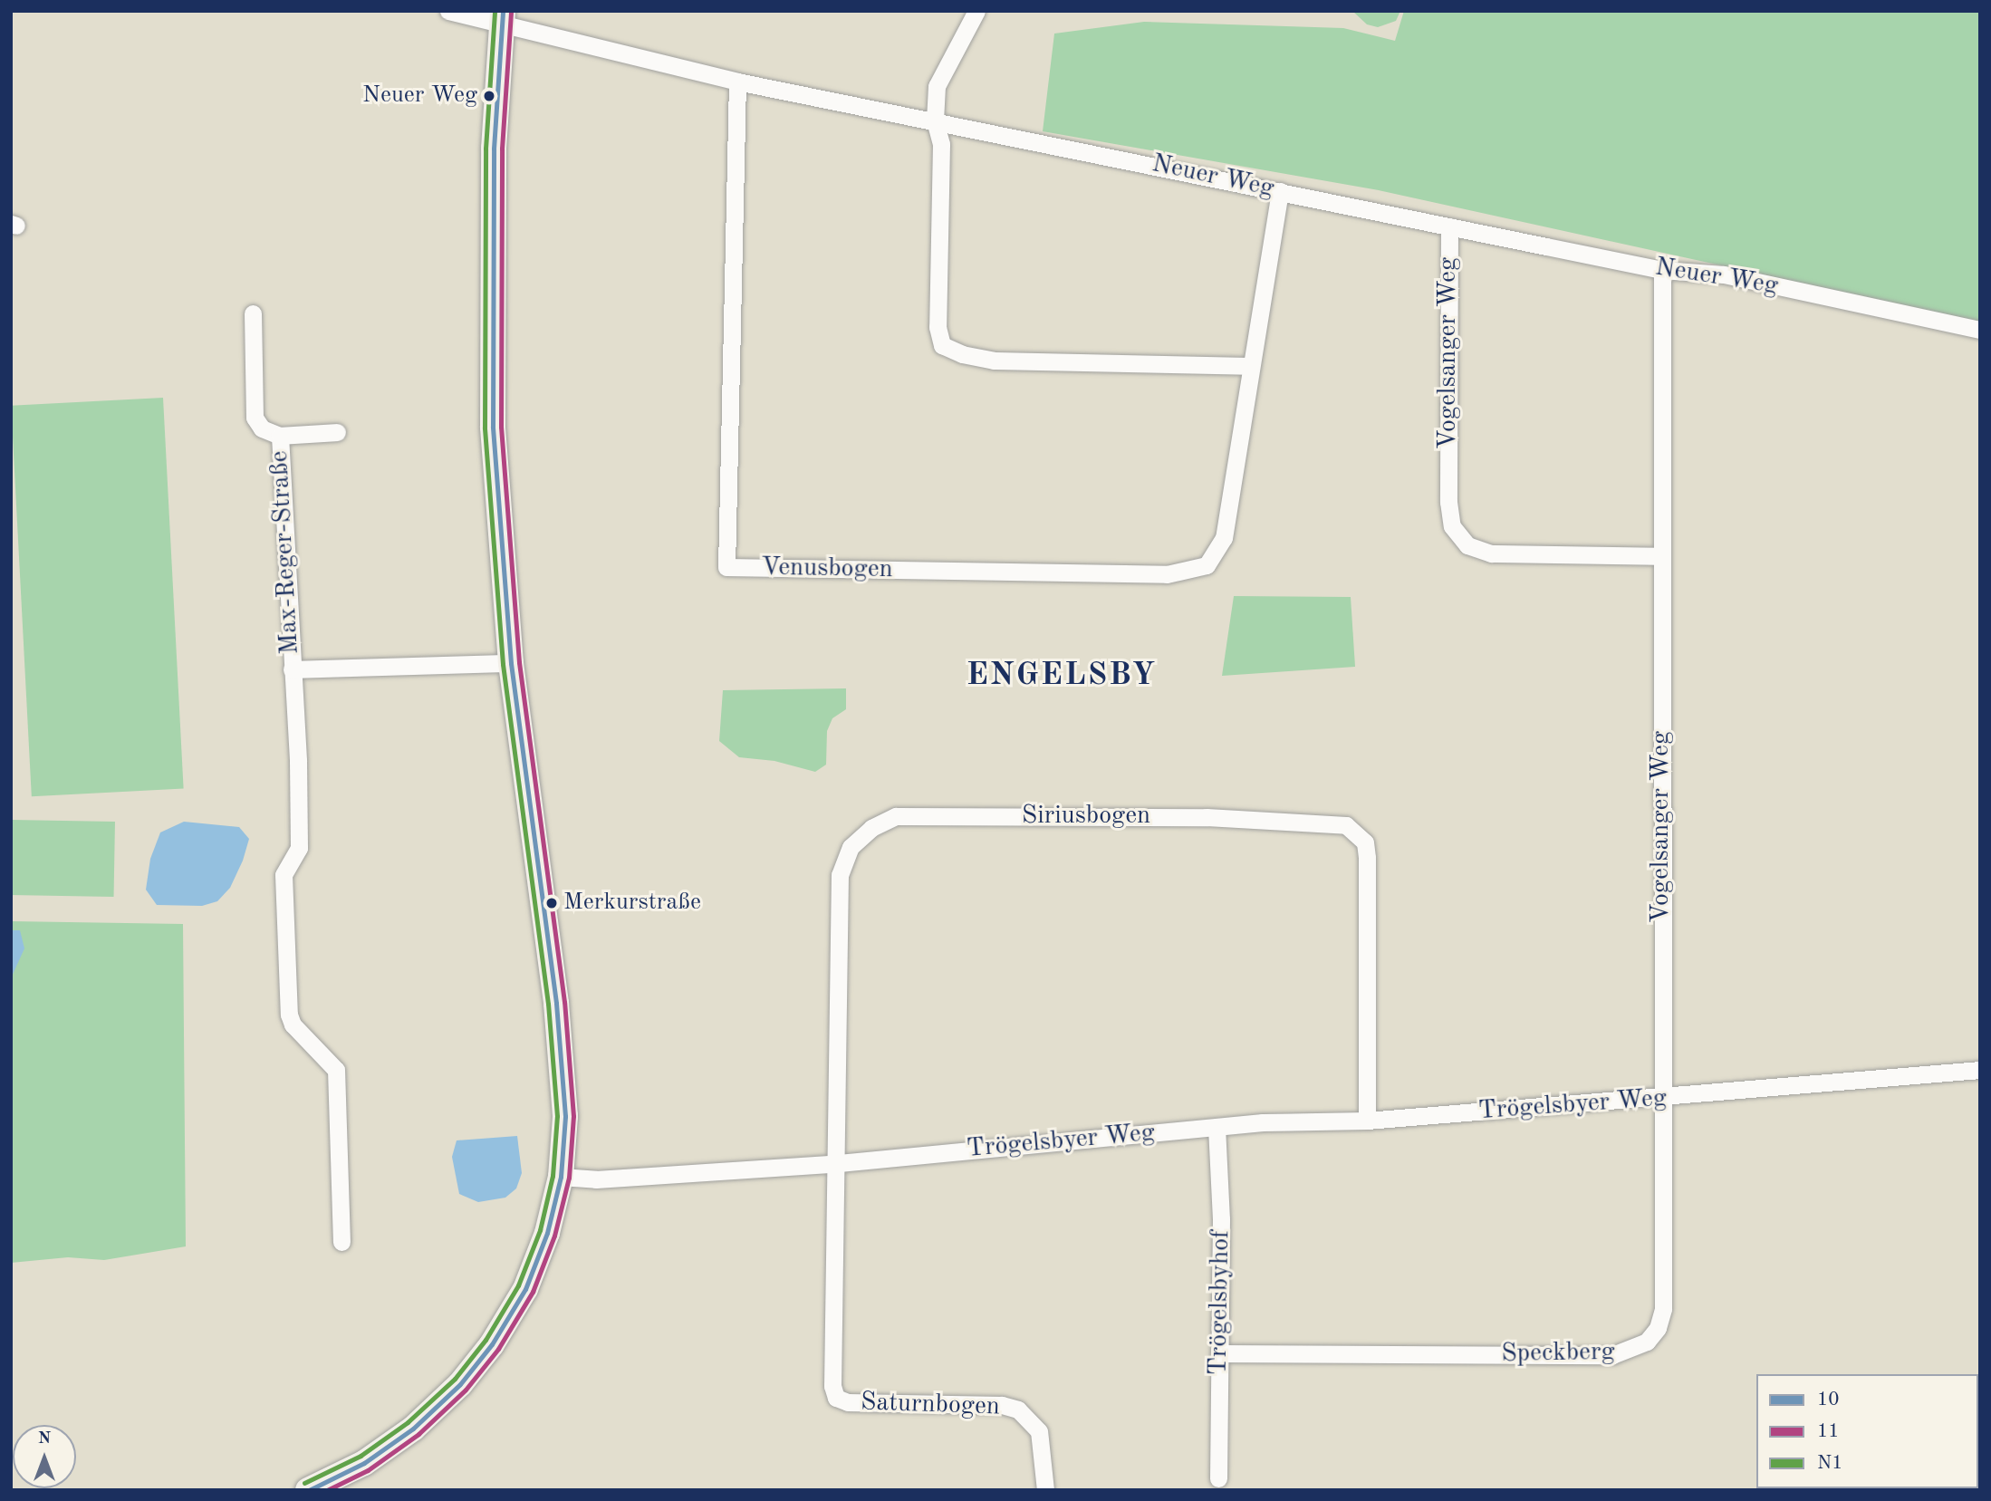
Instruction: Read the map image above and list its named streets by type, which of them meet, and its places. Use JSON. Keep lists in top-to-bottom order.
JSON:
{
  "streets": {
    "street": [
      "Neuer Weg",
      "Vogelsanger Weg",
      "Max-Reger-Straße",
      "Venusbogen",
      "Siriusbogen",
      "Trögelsbyer Weg",
      "Trögelsbyhof",
      "Speckberg",
      "Saturnbogen"
    ]
  },
  "crossings": [
    ["Neuer Weg", "Vogelsanger Weg"],
    ["Neuer Weg", "Venusbogen"],
    ["Vogelsanger Weg", "Trögelsbyer Weg"],
    ["Vogelsanger Weg", "Speckberg"],
    ["Siriusbogen", "Trögelsbyer Weg"],
    ["Siriusbogen", "Saturnbogen"],
    ["Trögelsbyer Weg", "Trögelsbyhof"],
    ["Trögelsbyer Weg", "Speckberg"],
    ["Trögelsbyer Weg", "Saturnbogen"],
    ["Trögelsbyhof", "Speckberg"]
  ],
  "districts": ["ENGELSBY"],
  "places": ["Neuer Weg", "Merkurstraße"],
  "lines": ["transit line 10", "transit line N1", "transit line 11"],
  "legend": ["10", "11", "N1"],
  "north": "top"
}
